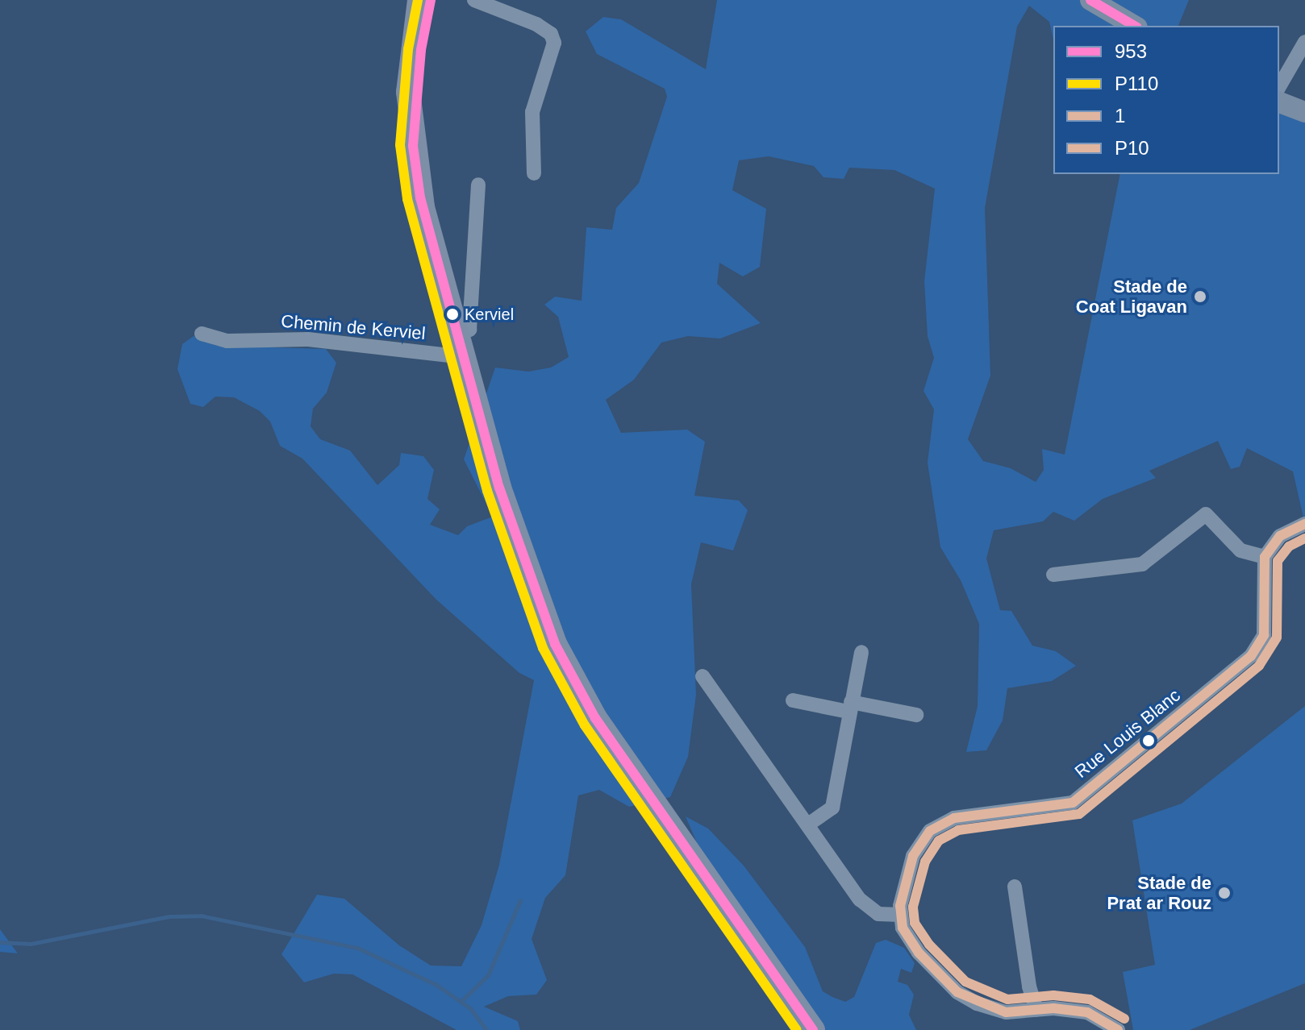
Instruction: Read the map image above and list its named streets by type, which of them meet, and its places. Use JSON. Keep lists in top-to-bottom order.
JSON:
{
  "streets": {
    "street": ["Chemin de Kerviel", "Rue Louis Blanc"]
  },
  "places": ["Stade de Coat Ligavan", "Kerviel", "Stade de Prat ar Rouz"],
  "lines": [
    "transit line 953",
    "transit line P110",
    "transit line 1",
    "transit line P10"
  ],
  "legend": [
    "953",
    "P110",
    "1",
    "P10"
  ]
}
